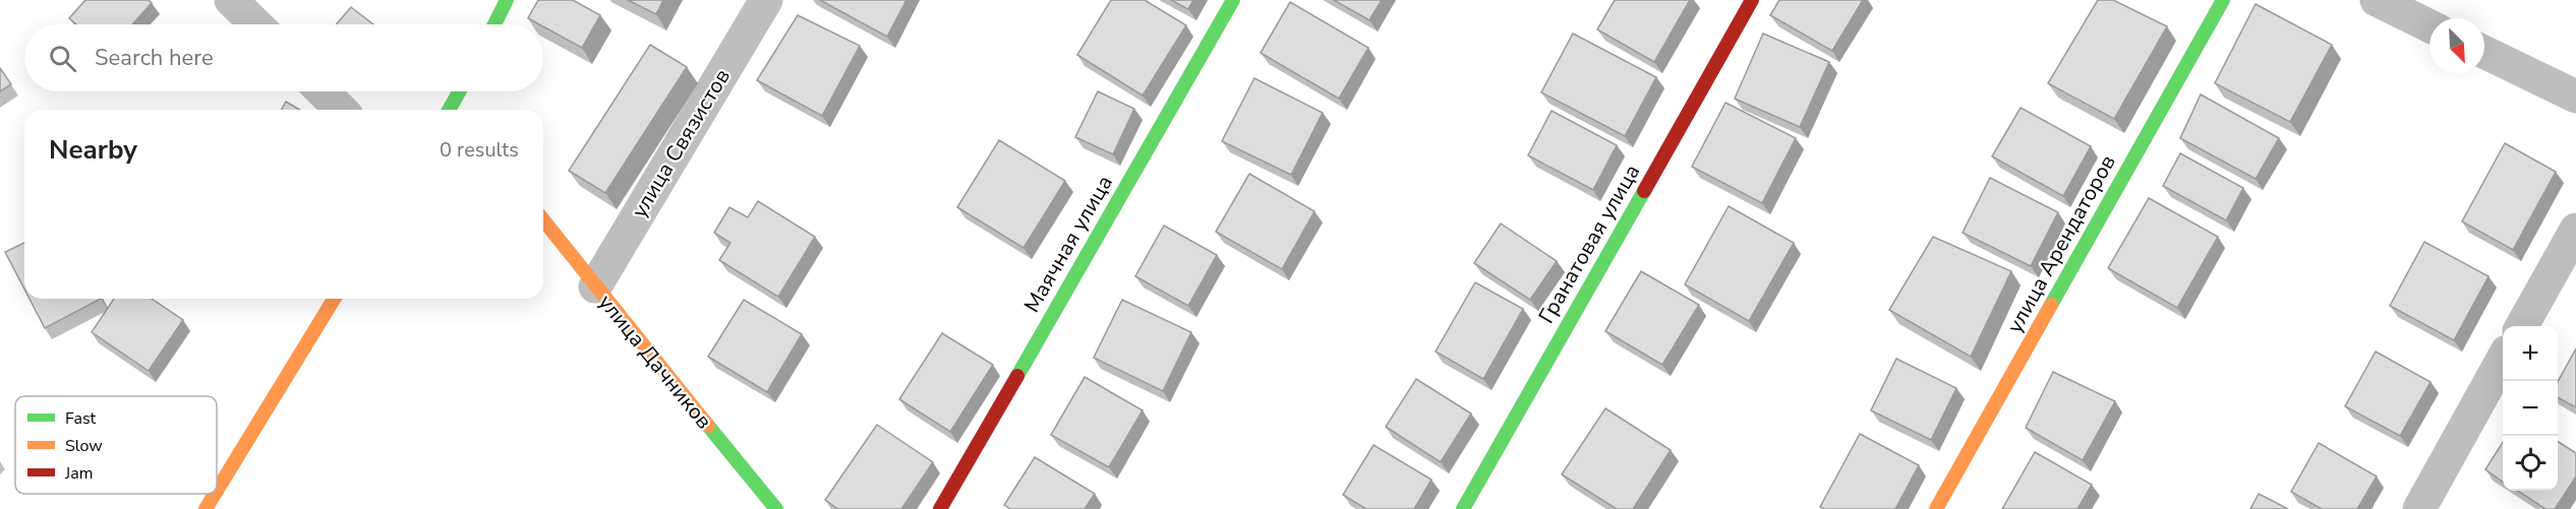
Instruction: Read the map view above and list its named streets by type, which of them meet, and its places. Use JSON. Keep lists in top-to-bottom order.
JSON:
{
  "streets": {
    "street": [
      "улица Связистов",
      "Маячная улица",
      "Гранатовая улица",
      "улица Арендаторов",
      "улица Дачников"
    ]
  },
  "crossings": [
    ["улица Связистов", "улица Дачников"]
  ],
  "legend": ["Fast", "Slow", "Jam"],
  "north": "bottom right",
  "page": {
    "search": "Search here",
    "heading": ["Nearby", "0 results"],
    "map_buttons": ["+", "−"]
  }
}
